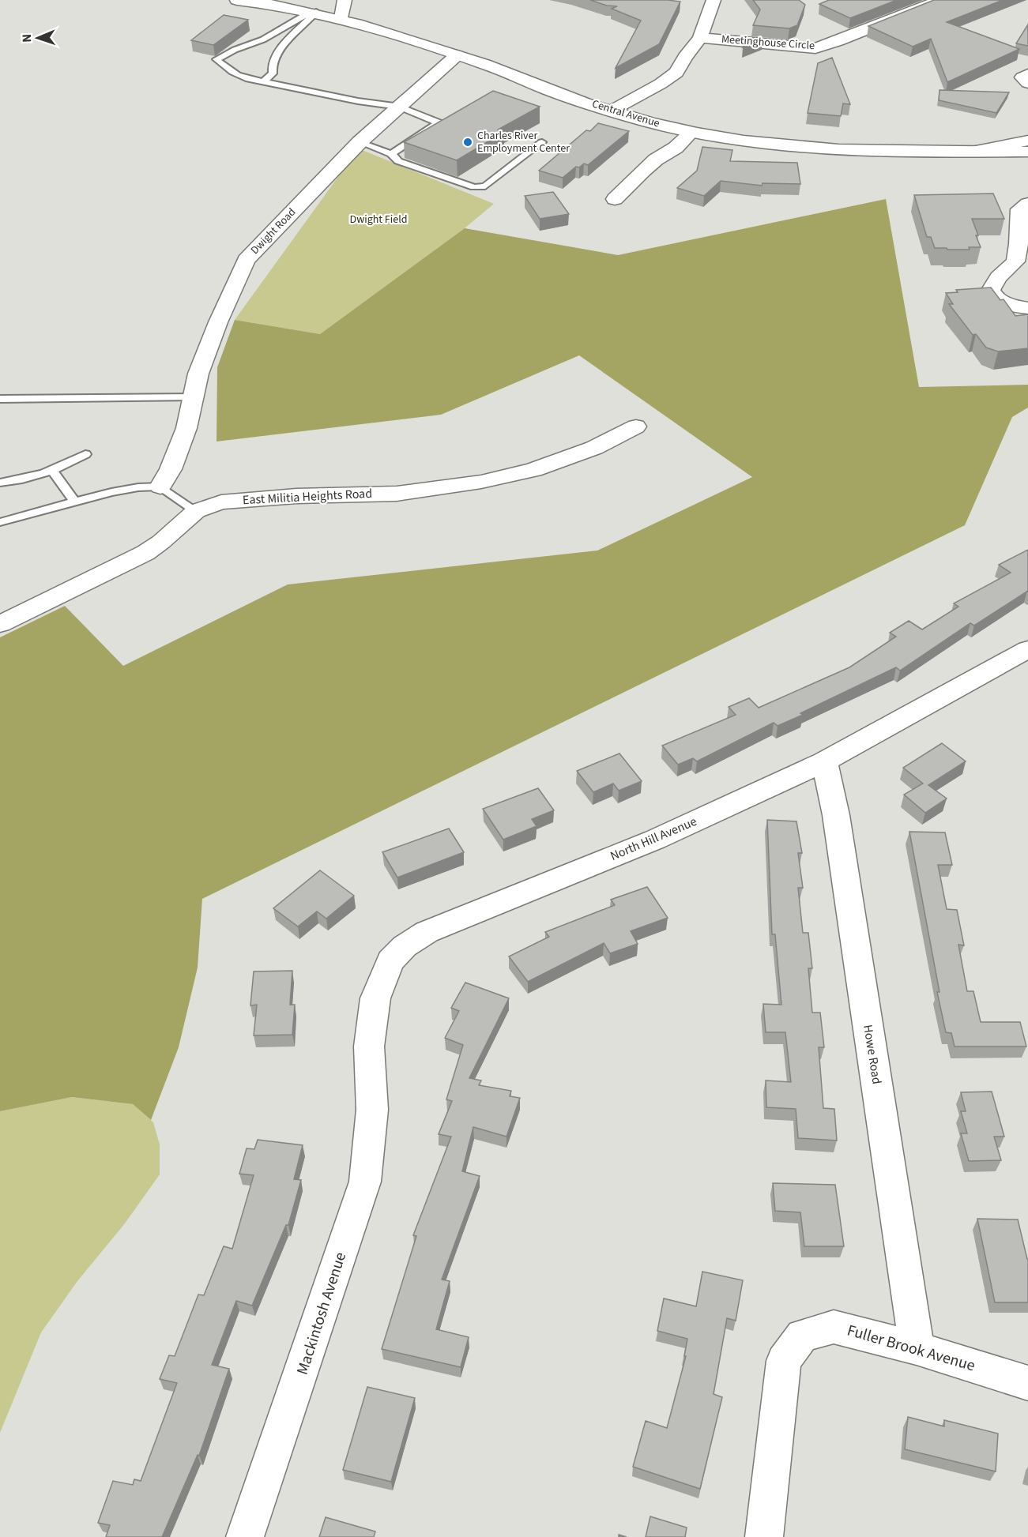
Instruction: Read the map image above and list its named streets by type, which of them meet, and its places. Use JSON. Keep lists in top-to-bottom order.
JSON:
{
  "streets": {
    "street": [
      "Meetinghouse Circle",
      "Central Avenue",
      "Dwight Road",
      "East Militia Heights Road",
      "North Hill Avenue",
      "Howe Road",
      "Mackintosh Avenue",
      "Fuller Brook Avenue"
    ]
  },
  "crossings": [
    ["Meetinghouse Circle", "Central Avenue"],
    ["Central Avenue", "Dwight Road"],
    ["North Hill Avenue", "Howe Road"],
    ["North Hill Avenue", "Mackintosh Avenue"],
    ["Howe Road", "Fuller Brook Avenue"]
  ],
  "parks": ["Dwight Field"],
  "places": ["Charles River Employment Center"],
  "north": "left"
}
